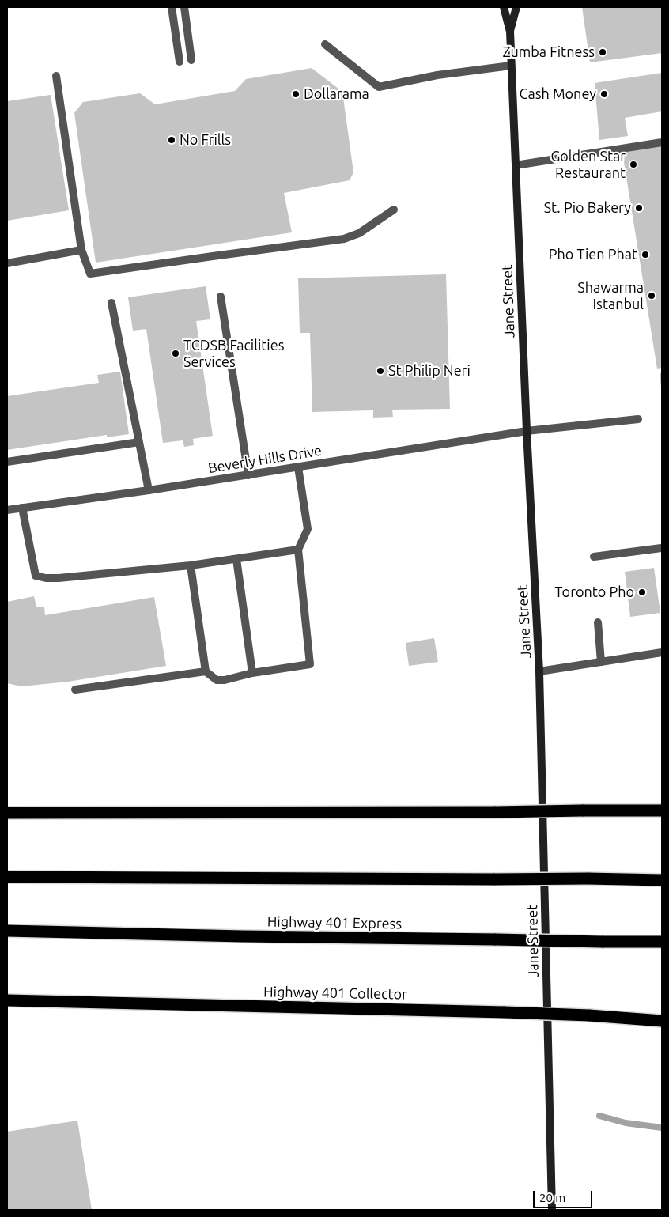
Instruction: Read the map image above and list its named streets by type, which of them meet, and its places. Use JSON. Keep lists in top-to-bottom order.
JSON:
{
  "streets": {
    "highway": ["Highway 401 Express", "Highway 401 Collector"],
    "main road": ["Jane Street"],
    "street": ["Beverly Hills Drive"]
  },
  "crossings": [
    ["Jane Street", "Beverly Hills Drive"]
  ],
  "places": [
    "Zumba Fitness",
    "Dollarama",
    "Cash Money",
    "No Frills",
    "Golden Star Restaurant",
    "St. Pio Bakery",
    "Pho Tien Phat",
    "Shawarma Istanbul",
    "TCDSB Facilities Services",
    "St Philip Neri",
    "Toronto Pho"
  ],
  "scale_bar": "20 m"
}
